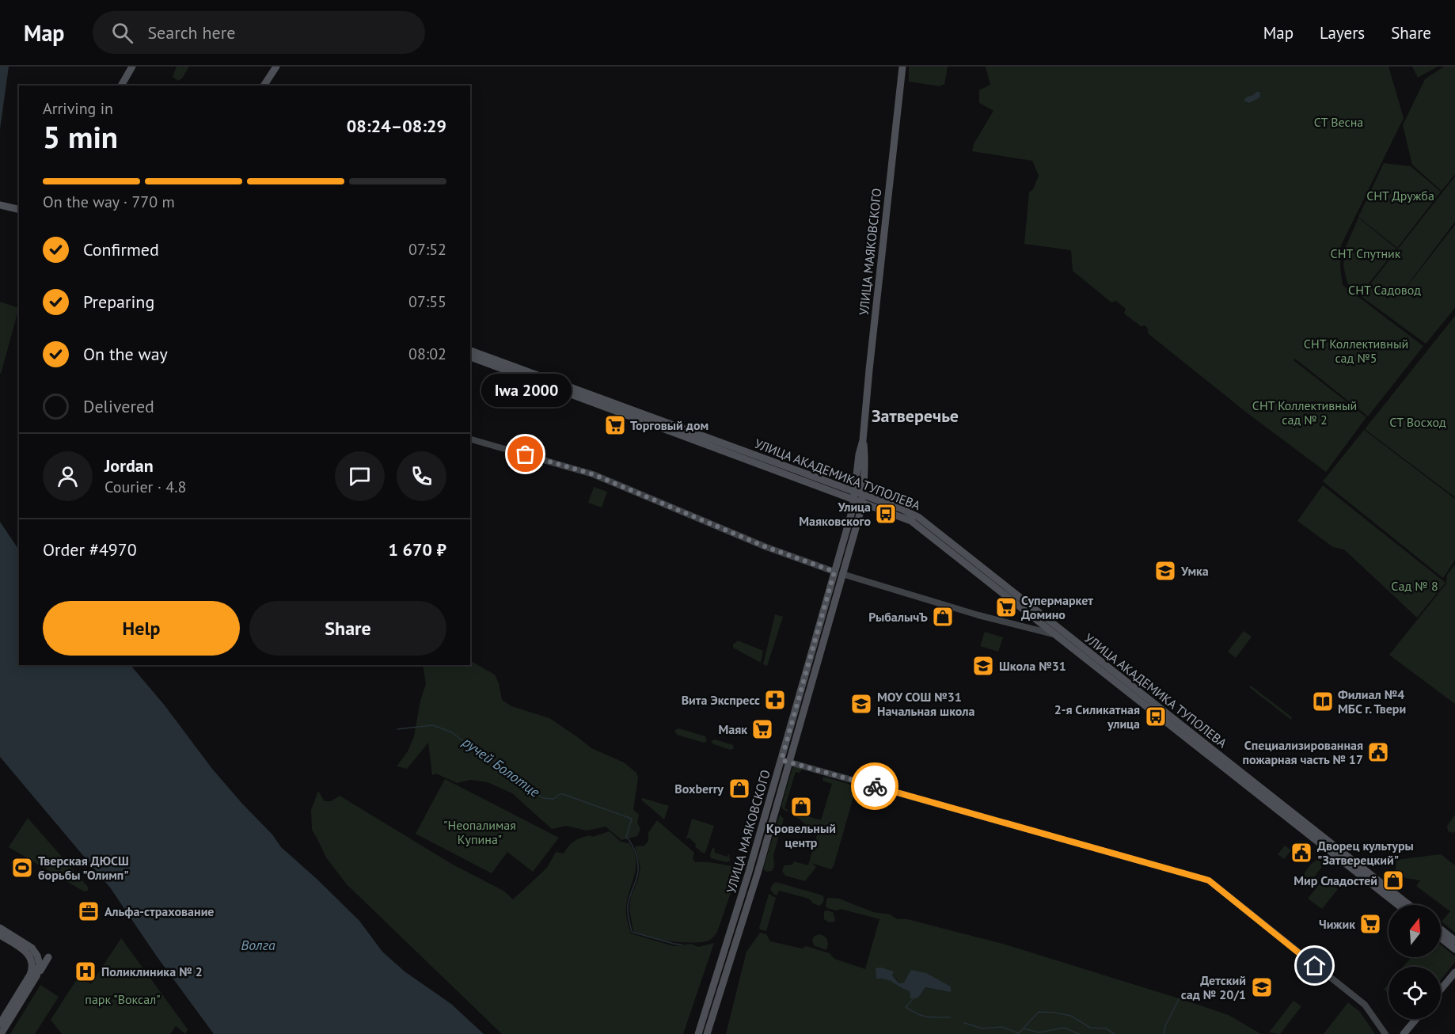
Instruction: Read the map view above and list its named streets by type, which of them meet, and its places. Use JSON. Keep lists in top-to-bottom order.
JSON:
{
  "streets": {
    "main road": ["УЛИЦА МАЯКОВСКОГО", "УЛИЦА АКАДЕМИКА ТУПОЛЕВА"]
  },
  "crossings": [
    ["УЛИЦА МАЯКОВСКОГО", "УЛИЦА АКАДЕМИКА ТУПОЛЕВА"]
  ],
  "districts": ["Затверечье"],
  "water": ["ручей Болотце", "Волга"],
  "parks": [
    "СТ Весна",
    "СНТ Дружба",
    "СНТ Спутник",
    "СНТ Садовод",
    "СНТ Коллективный сад №5",
    "СНТ Коллективный сад № 2",
    "СТ Восход",
    "Сад № 8",
    "\"Неопалимая Купина\"",
    "парк \"Воксал\""
  ],
  "places": {
    "supermarket": [
      "Торговый дом",
      "Супермаркет Домино",
      "Маяк",
      "Чижик"
    ],
    "other": ["Iwa 2000"],
    "bus stop": ["Улица Маяковского", "2-я Силикатная улица"],
    "school or university": [
      "Умка",
      "Школа №31",
      "МОУ СОШ №31 Начальная школа",
      "Детский сад № 20/1"
    ],
    "shop": [
      "РыбалычЪ",
      "Boxberry",
      "Кровельный центр",
      "Мир Сладостей"
    ],
    "pharmacy": ["Вита Экспресс"],
    "library": ["Филиал №4 МБС г. Твери"],
    "public building": ["Специализированная пожарная часть № 17", "Дворец культуры \"Затверецкий\""],
    "sports": ["Тверская ДЮСШ борьбы \"Олимп\""],
    "office": ["Альфа-страхование"],
    "hospital": ["Поликлиника № 2"]
  },
  "north": "top",
  "page": {
    "header": "Map",
    "search": "Search here",
    "nav": ["Map", "Layers", "Share"],
    "heading": ["5 min", "Arriving in", "08:24–08:29"],
    "panel": [
      "Jordan",
      "Courier · 4.8",
      "Order #4970",
      "1 670 ₽"
    ],
    "bar": "On the way · 770 m",
    "list": [
      ["Confirmed", "07:52"],
      ["Preparing", "07:55"],
      ["On the way", "08:02"],
      "Delivered"
    ],
    "bubble": "Iwa 2000",
    "buttons": ["Help", "Share"]
  }
}
